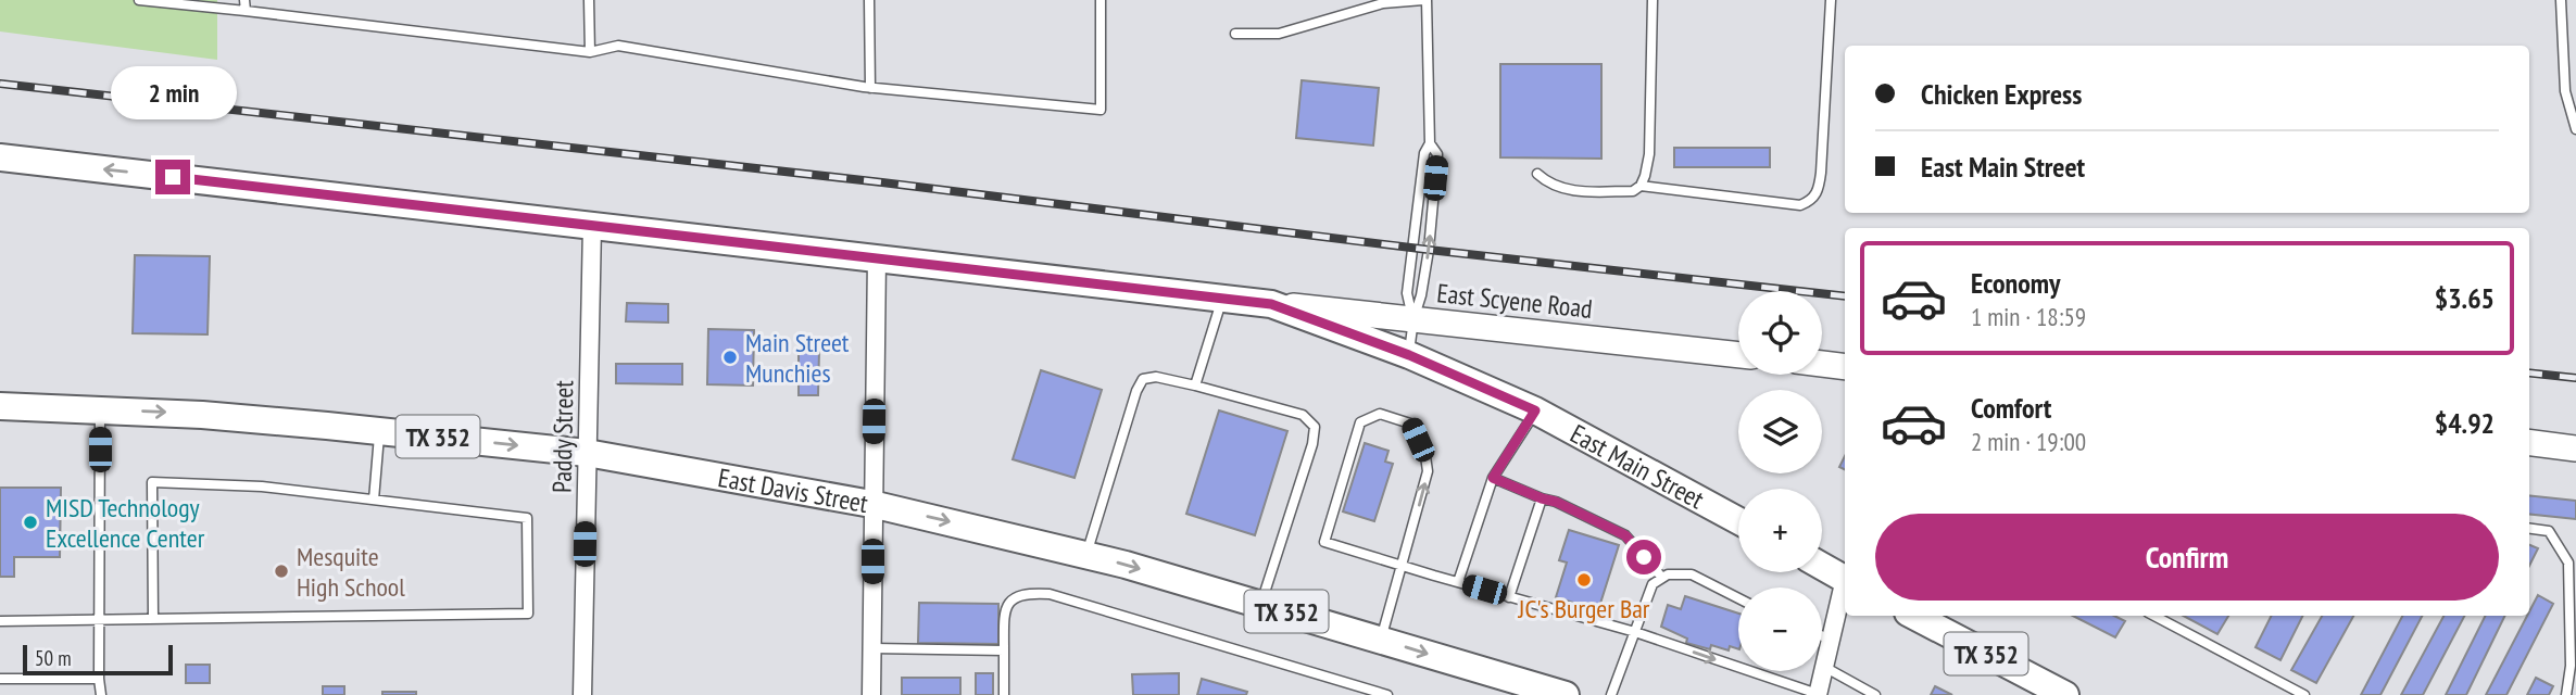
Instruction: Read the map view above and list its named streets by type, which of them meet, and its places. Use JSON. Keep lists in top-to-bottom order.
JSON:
{
  "streets": {
    "main road": ["TX 352", "East Main Street", "East Davis Street"],
    "street": ["East Scyene Road", "Paddy Street"]
  },
  "crossings": [
    ["East Scyene Road", "East Main Street"],
    ["Paddy Street", "East Main Street"],
    ["Paddy Street", "East Davis Street"]
  ],
  "one_way": ["East Davis Street"],
  "places": [
    "Main Street Munchies",
    "MISD Technology Excellence Center",
    "Mesquite High School",
    "JC's Burger Bar"
  ],
  "scale_bar": "50 m",
  "page": {
    "banner": ["Chicken Express", "East Main Street"],
    "bubble": "2 min",
    "list": [
      {
        "name": "Economy",
        "note": "1 min · 18:59",
        "value": "$3.65"
      },
      {
        "name": "Comfort",
        "note": "2 min · 19:00",
        "value": "$4.92"
      }
    ],
    "map_buttons": ["+", "−"],
    "buttons": "Confirm",
    "scale": "50 m"
  }
}
